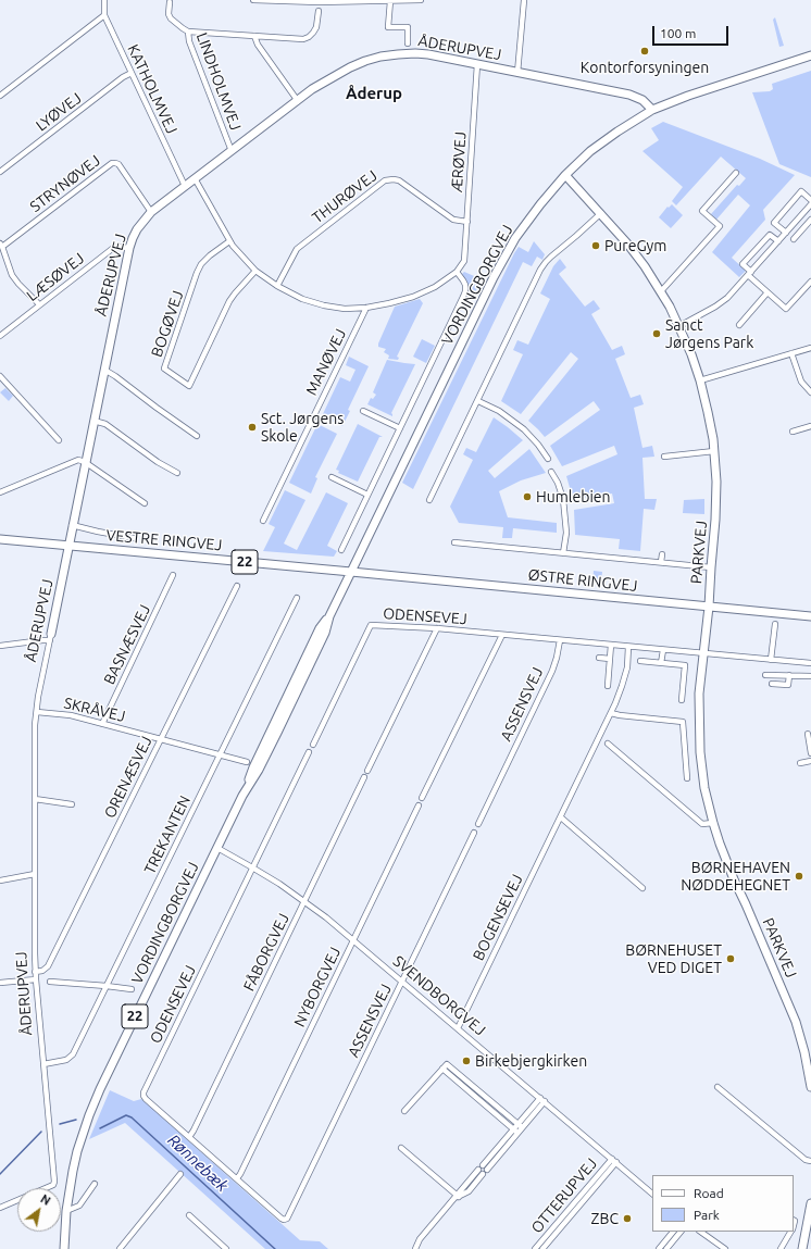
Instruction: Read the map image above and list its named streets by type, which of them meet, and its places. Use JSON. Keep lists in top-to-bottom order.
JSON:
{
  "streets": {
    "street": [
      "ÅDERUPVEJ",
      "LINDHOLMVEJ",
      "KATHOLMVEJ",
      "LYØVEJ",
      "ÆRØVEJ",
      "STRYNØVEJ",
      "THURØVEJ",
      "LÆSØVEJ",
      "VORDINGBORGVEJ",
      "BOGØVEJ",
      "MANØVEJ",
      "VESTRE RINGVEJ",
      "PARKVEJ",
      "22",
      "ØSTRE RINGVEJ",
      "ODENSEVEJ",
      "BASNÆSVEJ",
      "ASSENSVEJ",
      "SKRÅVEJ",
      "ORENÆSVEJ",
      "TREKANTEN",
      "BOGENSEVEJ",
      "FÅBORGVEJ",
      "NYBORGVEJ",
      "SVENDBORGVEJ",
      "OTTERUPVEJ"
    ]
  },
  "crossings": [
    ["ÅDERUPVEJ", "LINDHOLMVEJ"],
    ["ÅDERUPVEJ", "KATHOLMVEJ"],
    ["ÅDERUPVEJ", "ÆRØVEJ"],
    ["ÅDERUPVEJ", "STRYNØVEJ"],
    ["ÅDERUPVEJ", "LÆSØVEJ"],
    ["ÅDERUPVEJ", "VORDINGBORGVEJ"],
    ["ÅDERUPVEJ", "MANØVEJ"],
    ["ÅDERUPVEJ", "VESTRE RINGVEJ"],
    ["ÅDERUPVEJ", "SKRÅVEJ"],
    ["ÅDERUPVEJ", "ORENÆSVEJ"],
    ["ÅDERUPVEJ", "TREKANTEN"],
    ["KATHOLMVEJ", "LYØVEJ"],
    ["ÆRØVEJ", "THURØVEJ"],
    ["ÆRØVEJ", "MANØVEJ"],
    ["THURØVEJ", "MANØVEJ"],
    ["VORDINGBORGVEJ", "VESTRE RINGVEJ"],
    ["VORDINGBORGVEJ", "PARKVEJ"],
    ["VORDINGBORGVEJ", "ØSTRE RINGVEJ"],
    ["VORDINGBORGVEJ", "SVENDBORGVEJ"],
    ["BOGØVEJ", "MANØVEJ"],
    ["VESTRE RINGVEJ", "ØSTRE RINGVEJ"],
    ["PARKVEJ", "ØSTRE RINGVEJ"],
    ["PARKVEJ", "ODENSEVEJ"],
    ["ODENSEVEJ", "ASSENSVEJ"],
    ["ODENSEVEJ", "BOGENSEVEJ"],
    ["ODENSEVEJ", "FÅBORGVEJ"],
    ["ODENSEVEJ", "NYBORGVEJ"],
    ["ODENSEVEJ", "SVENDBORGVEJ"],
    ["BASNÆSVEJ", "SKRÅVEJ"],
    ["ASSENSVEJ", "SVENDBORGVEJ"],
    ["SKRÅVEJ", "ORENÆSVEJ"],
    ["SKRÅVEJ", "TREKANTEN"],
    ["BOGENSEVEJ", "SVENDBORGVEJ"],
    ["FÅBORGVEJ", "SVENDBORGVEJ"],
    ["NYBORGVEJ", "SVENDBORGVEJ"],
    ["SVENDBORGVEJ", "OTTERUPVEJ"]
  ],
  "districts": ["Åderup"],
  "water": ["Rønnebæk"],
  "places": [
    "Kontorforsyningen",
    "PureGym",
    "Sanct Jørgens Park",
    "Sct. Jørgens Skole",
    "Humlebien",
    "BØRNEHAVEN NØDDEHEGNET",
    "BØRNEHUSET VED DIGET",
    "Birkebjergkirken",
    "ZBC"
  ],
  "legend": ["Road", "Park"],
  "scale_bar": "100 m",
  "north": "top right"
}
